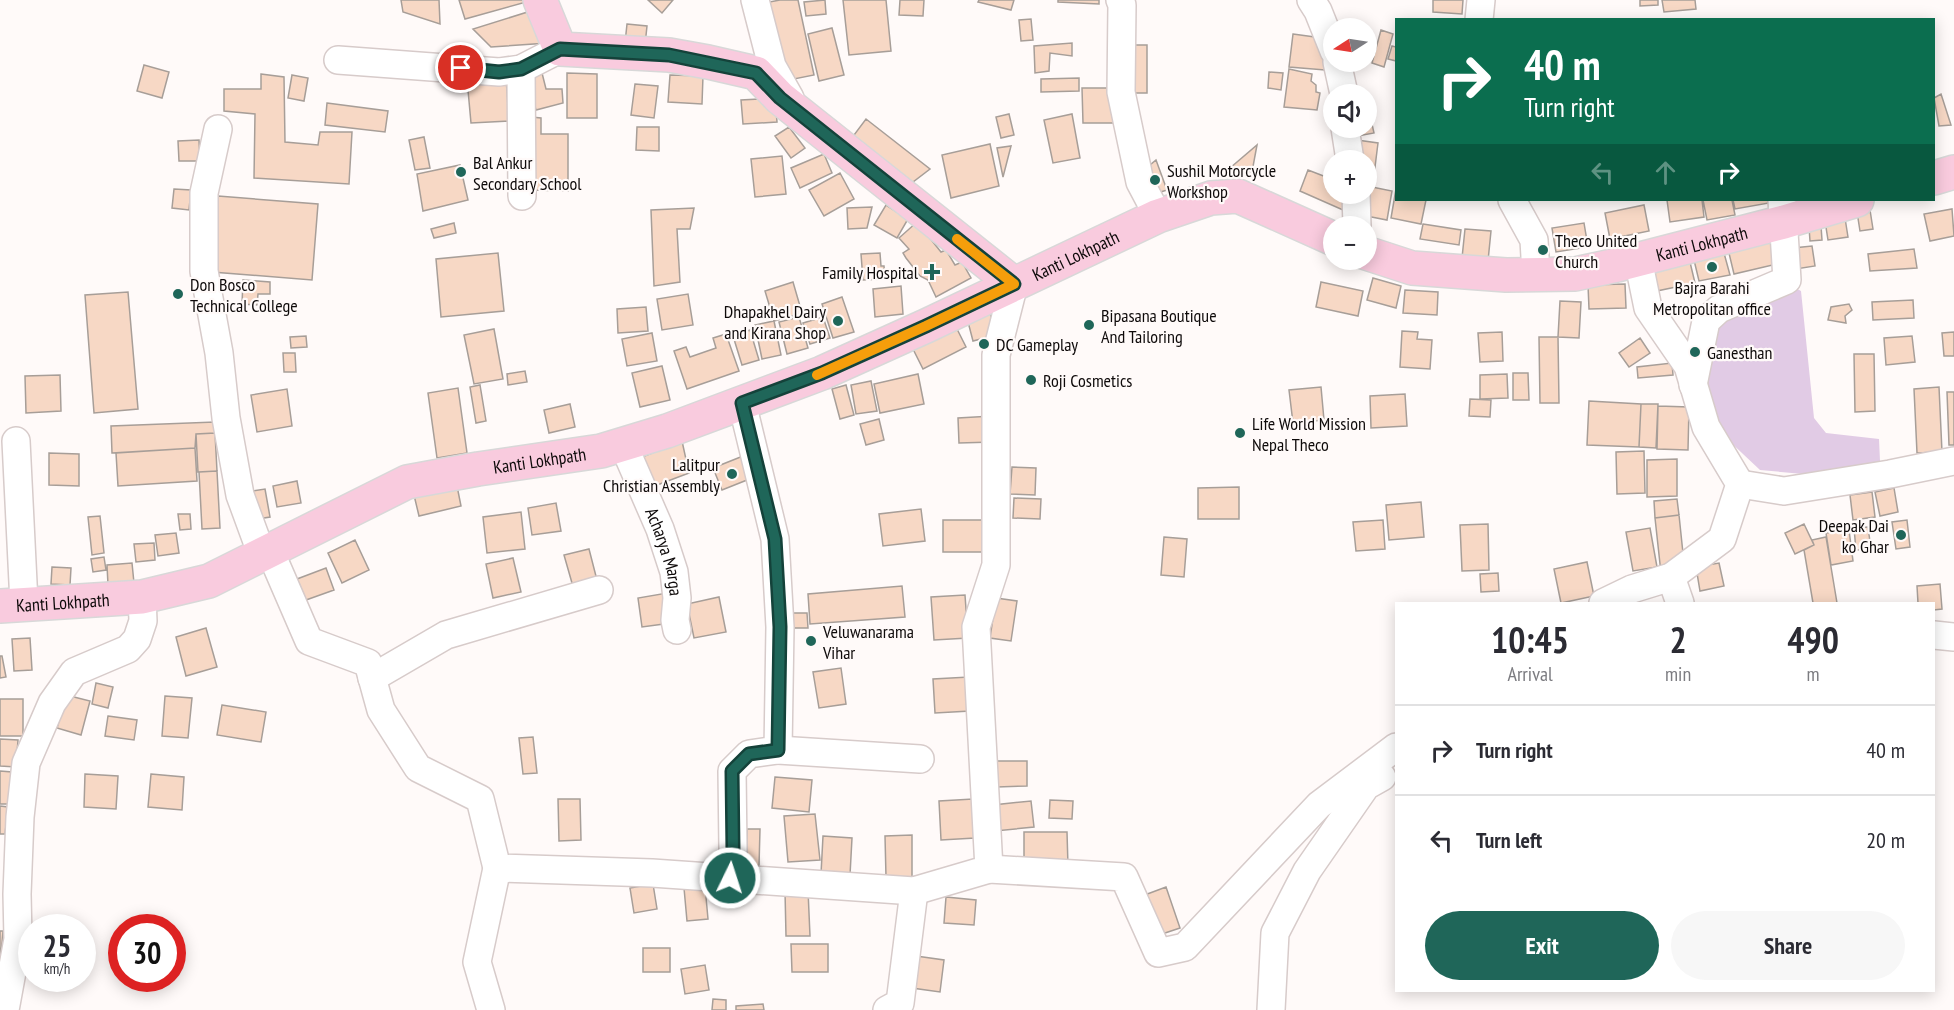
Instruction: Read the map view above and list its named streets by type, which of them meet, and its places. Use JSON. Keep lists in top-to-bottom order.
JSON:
{
  "streets": {
    "main road": ["Kanti Lokhpath"],
    "street": ["Acharya Marga"]
  },
  "crossings": [
    ["Kanti Lokhpath", "Acharya Marga"]
  ],
  "places": {
    "other": [
      "Bal Ankur Secondary School",
      "Sushil Motorcycle Workshop",
      "Theco United Church",
      "Bajra Barahi Metropolitan office",
      "Don Bosco Technical College",
      "Dhapakhel Dairy and Kirana Shop",
      "Bipasana Boutique And Tailoring",
      "DC Gameplay",
      "Ganesthan",
      "Roji Cosmetics",
      "Life World Mission Nepal Theco",
      "Lalitpur Christian Assembly",
      "Deepak Dai ko Ghar",
      "Veluwanarama Vihar"
    ],
    "health": ["Family Hospital"]
  },
  "north": "left",
  "page": {
    "map_buttons": ["+", "−"],
    "turn": ["40 m", "Turn right"],
    "eta": [
      "10:45",
      "Arrival",
      "2",
      "min",
      "490",
      "m"
    ],
    "list": [
      {
        "name": "Turn right",
        "value": "40 m"
      },
      {
        "name": "Turn left",
        "value": "20 m"
      }
    ],
    "buttons": ["Exit", "Share"],
    "speed": "25 km/h",
    "limit": "30"
  }
}
